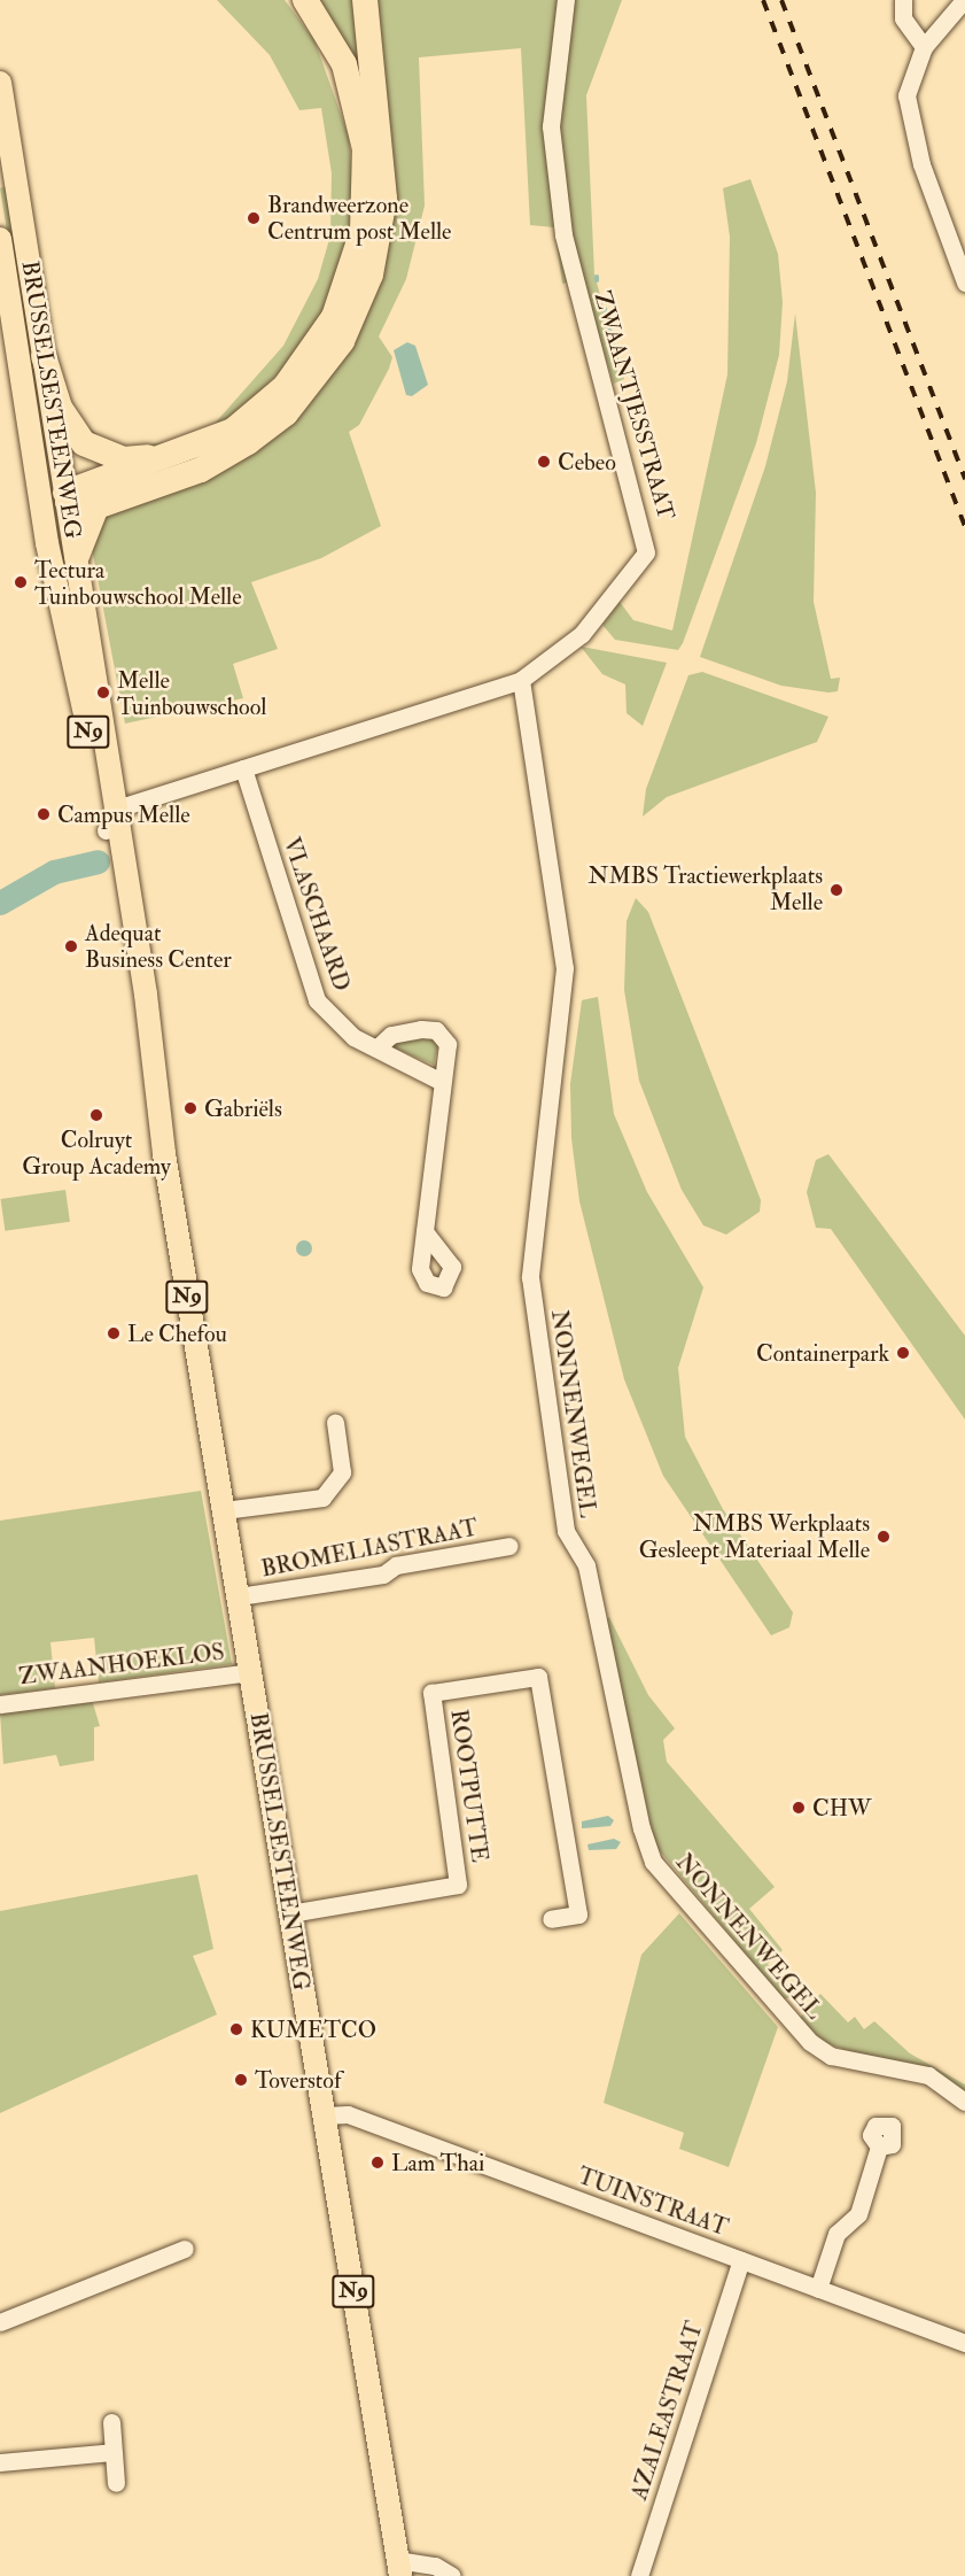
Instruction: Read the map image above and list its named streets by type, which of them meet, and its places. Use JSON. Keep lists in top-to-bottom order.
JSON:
{
  "streets": {
    "main road": ["BRUSSELSESTEENWEG", "N9"],
    "street": [
      "ZWAANTJESSTRAAT",
      "VLASCHAARD",
      "NONNENWEGEL",
      "BROMELIASTRAAT",
      "ZWAANHOEKLOS",
      "ROOTPUTTE",
      "TUINSTRAAT",
      "AZALEASTRAAT"
    ]
  },
  "crossings": [
    ["BRUSSELSESTEENWEG", "ZWAANTJESSTRAAT"],
    ["BRUSSELSESTEENWEG", "BROMELIASTRAAT"],
    ["BRUSSELSESTEENWEG", "ZWAANHOEKLOS"],
    ["BRUSSELSESTEENWEG", "ROOTPUTTE"],
    ["BRUSSELSESTEENWEG", "TUINSTRAAT"],
    ["ZWAANTJESSTRAAT", "VLASCHAARD"],
    ["ZWAANTJESSTRAAT", "NONNENWEGEL"],
    ["TUINSTRAAT", "AZALEASTRAAT"]
  ],
  "places": [
    "Brandweerzone Centrum post Melle",
    "Cebeo",
    "Tectura Tuinbouwschool Melle",
    "Melle Tuinbouwschool",
    "Campus Melle",
    "NMBS Tractiewerkplaats Melle",
    "Adequat Business Center",
    "Gabriëls",
    "Colruyt Group Academy",
    "Le Chefou",
    "Containerpark",
    "NMBS Werkplaats Gesleept Materiaal Melle",
    "CHW",
    "KUMETCO",
    "Toverstof",
    "Lam Thai"
  ]
}
